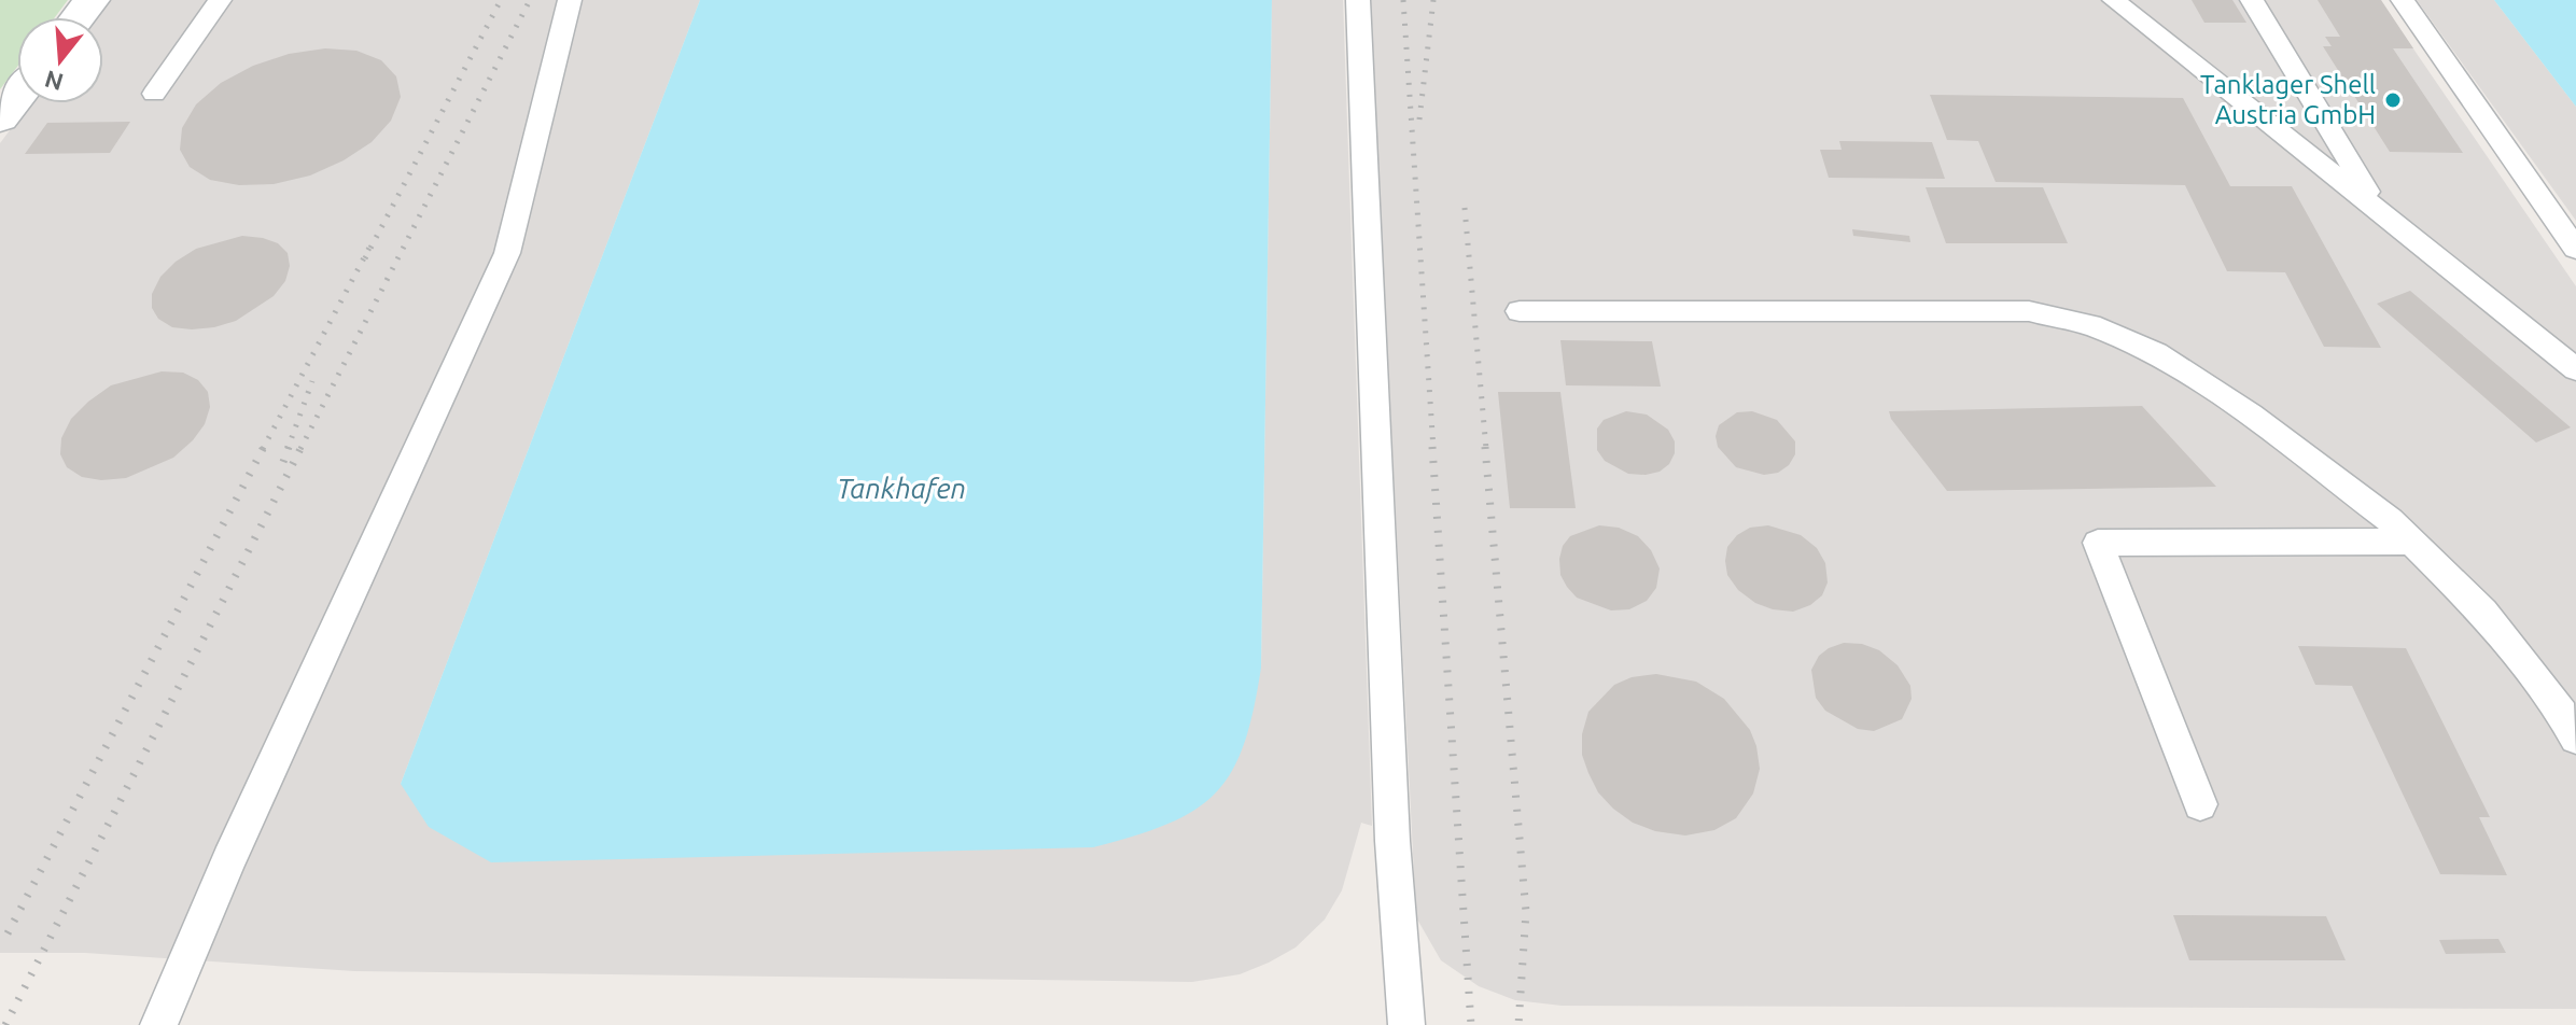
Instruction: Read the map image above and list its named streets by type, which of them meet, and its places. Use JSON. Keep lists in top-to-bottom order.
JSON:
{
  "water": ["Tankhafen"],
  "places": ["Tanklager Shell Austria GmbH"],
  "north": "bottom"
}
